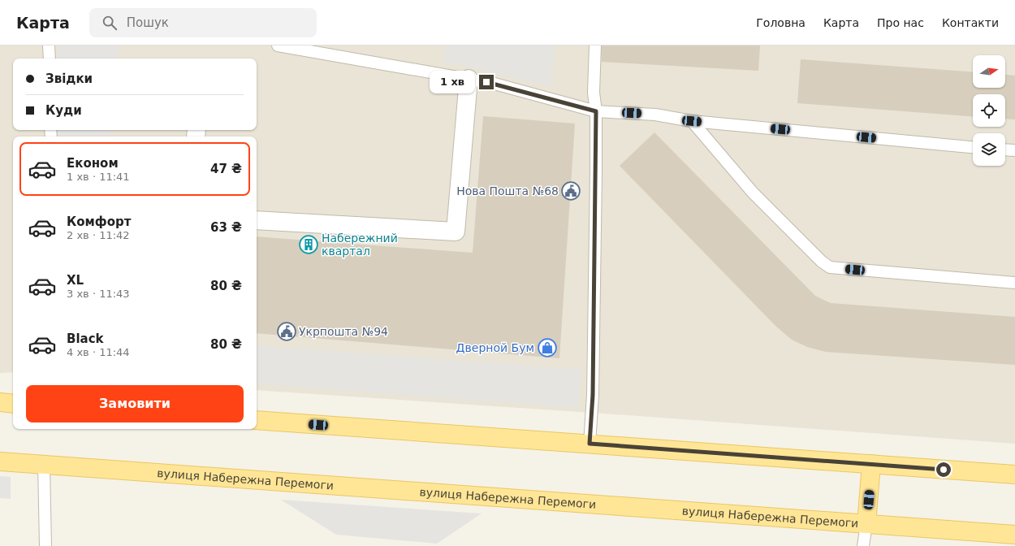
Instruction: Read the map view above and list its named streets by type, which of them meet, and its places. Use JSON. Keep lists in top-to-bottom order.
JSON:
{
  "streets": {
    "main road": ["вулиця Набережна Перемоги"]
  },
  "places": {
    "public building": ["Нова Пошта №68", "Укрпошта №94"],
    "building": ["Набережний квартал"],
    "shop": ["Дверной Бум"]
  },
  "north": "right",
  "page": {
    "header": "Карта",
    "search": "Пошук",
    "nav": [
      "Головна",
      "Карта",
      "Про нас",
      "Контакти"
    ],
    "banner": ["Звідки", "Куди"],
    "bubble": "1 хв",
    "list": [
      {
        "name": "Економ",
        "note": "1 хв · 11:41",
        "value": "47 ₴"
      },
      {
        "name": "Комфорт",
        "note": "2 хв · 11:42",
        "value": "63 ₴"
      },
      {
        "name": "XL",
        "note": "3 хв · 11:43",
        "value": "80 ₴"
      },
      {
        "name": "Black",
        "note": "4 хв · 11:44",
        "value": "80 ₴"
      }
    ],
    "buttons": "Замовити"
  }
}
